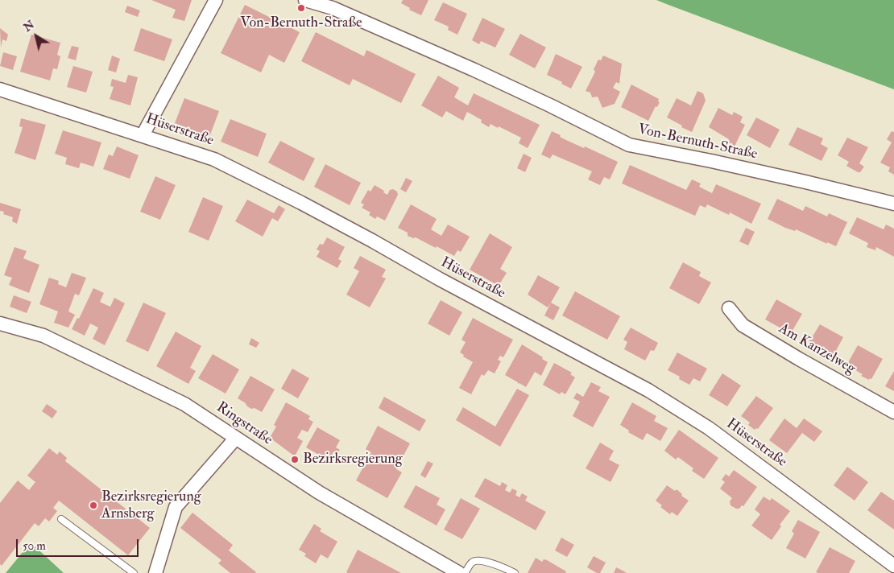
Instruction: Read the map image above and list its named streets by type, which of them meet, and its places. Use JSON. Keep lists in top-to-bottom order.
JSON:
{
  "streets": {
    "street": [
      "Hüserstraße",
      "Von-Bernuth-Straße",
      "Am Kanzelweg",
      "Ringstraße"
    ]
  },
  "places": ["Von-Bernuth-Straße", "Bezirksregierung", "Bezirksregierung Arnsberg"],
  "scale_bar": "50 m",
  "north": "top left"
}
